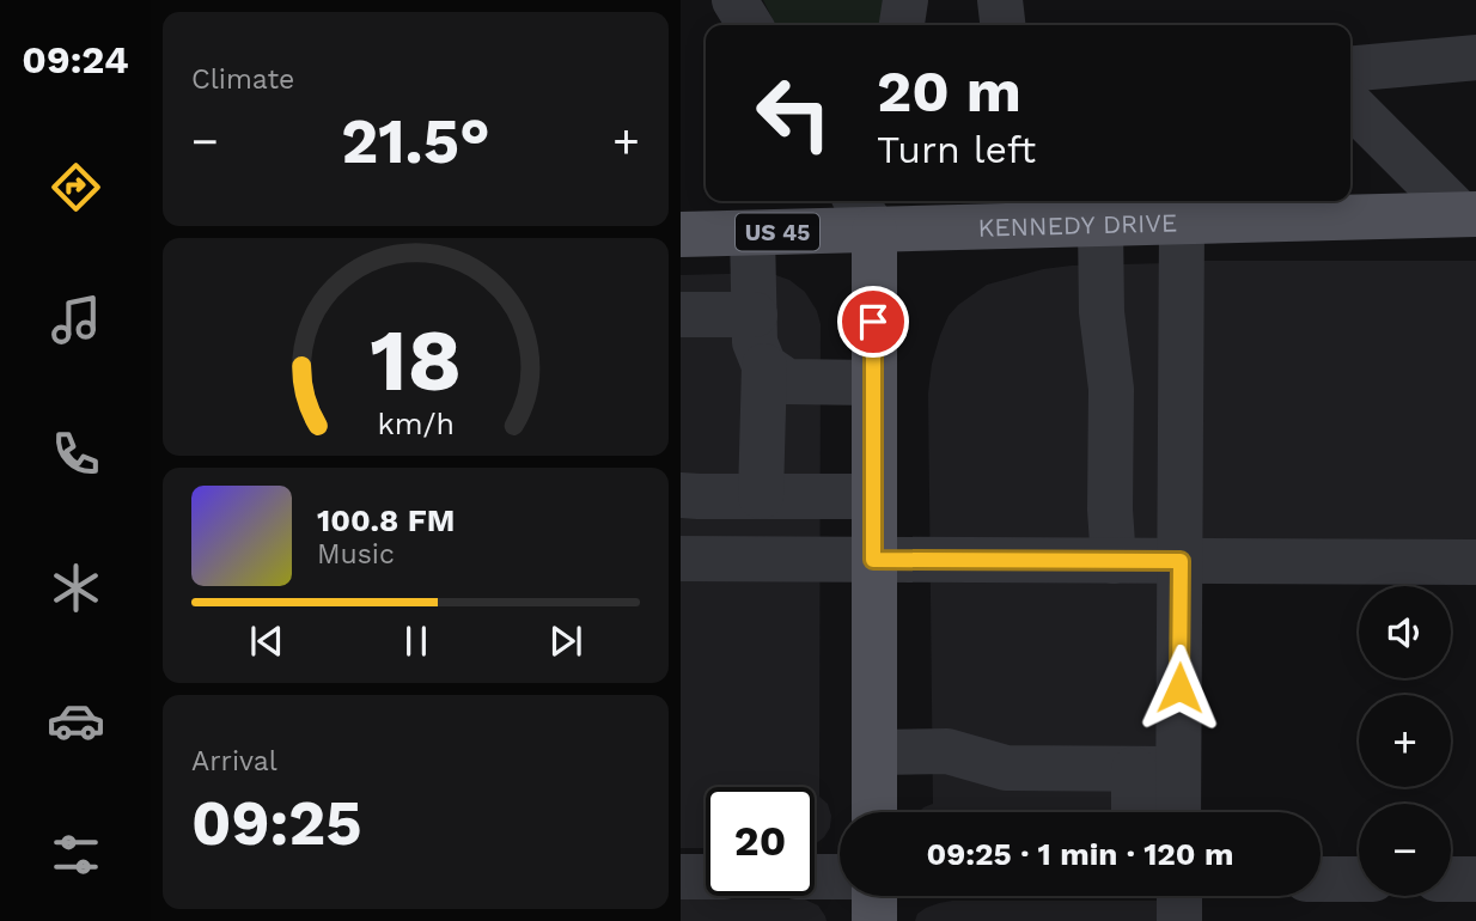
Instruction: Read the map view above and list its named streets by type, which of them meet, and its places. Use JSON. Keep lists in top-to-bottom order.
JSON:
{
  "streets": {
    "main road": ["KENNEDY DRIVE", "US 45"]
  },
  "page": {
    "tabs": "09:24",
    "tile": [
      "Climate",
      ["Arrival", "09:25"]
    ],
    "turn": ["20 m", "Turn left"],
    "heat": ["−", "21.5°", "+"],
    "song": ["100.8 FM", "Music"],
    "map_buttons": ["+", "−"],
    "limit": "20",
    "trip": "09:25 · 1 min · 120 m",
    "gauge": ["18", "km/h"]
  }
}
